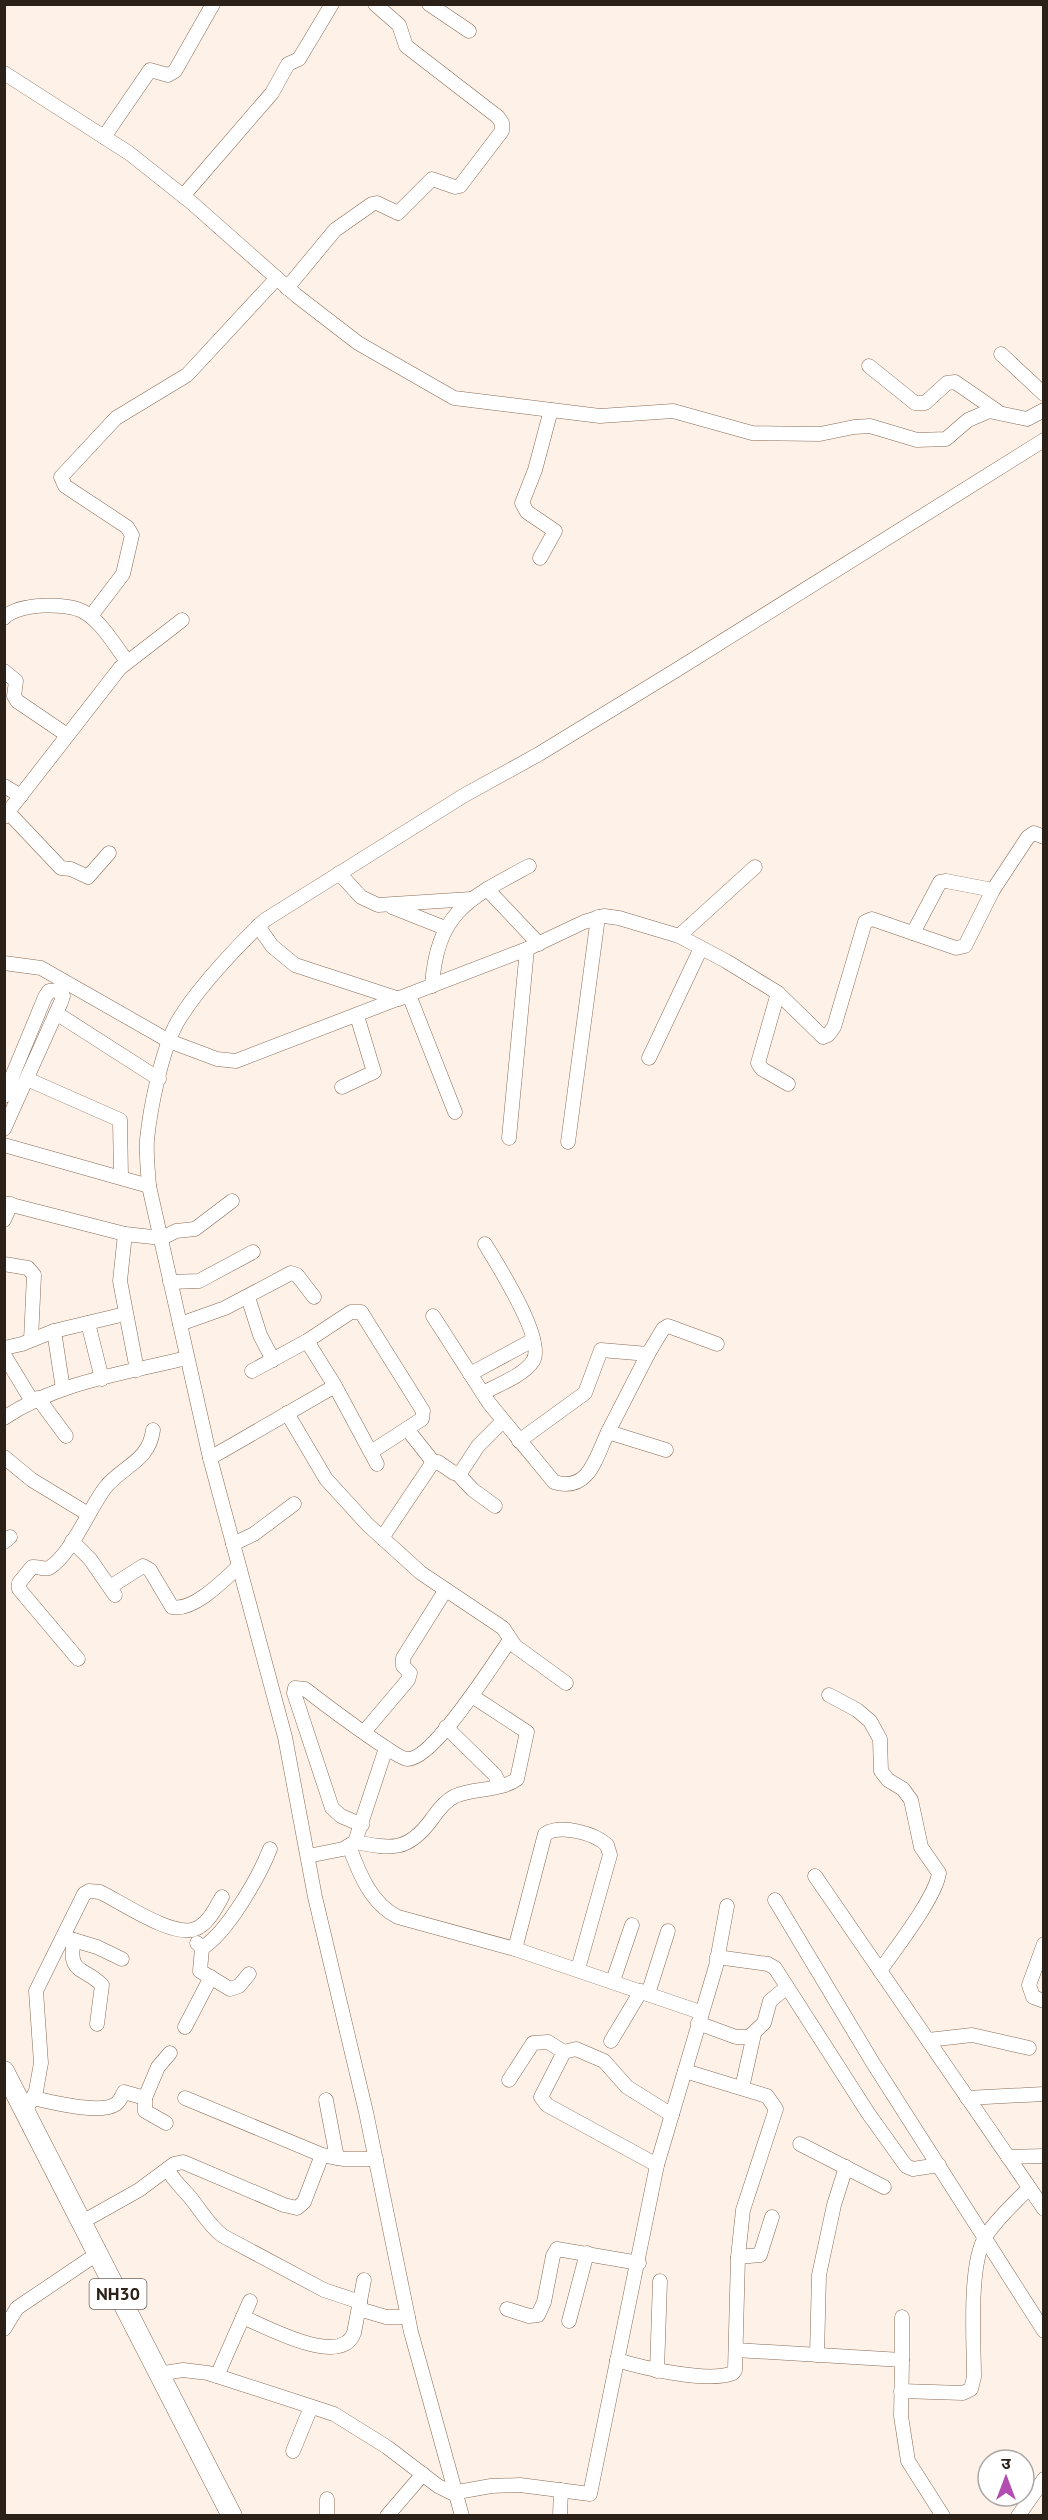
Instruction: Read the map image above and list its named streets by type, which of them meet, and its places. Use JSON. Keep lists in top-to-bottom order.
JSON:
{
  "streets": {
    "highway": ["NH30"]
  },
  "north": "top"
}
